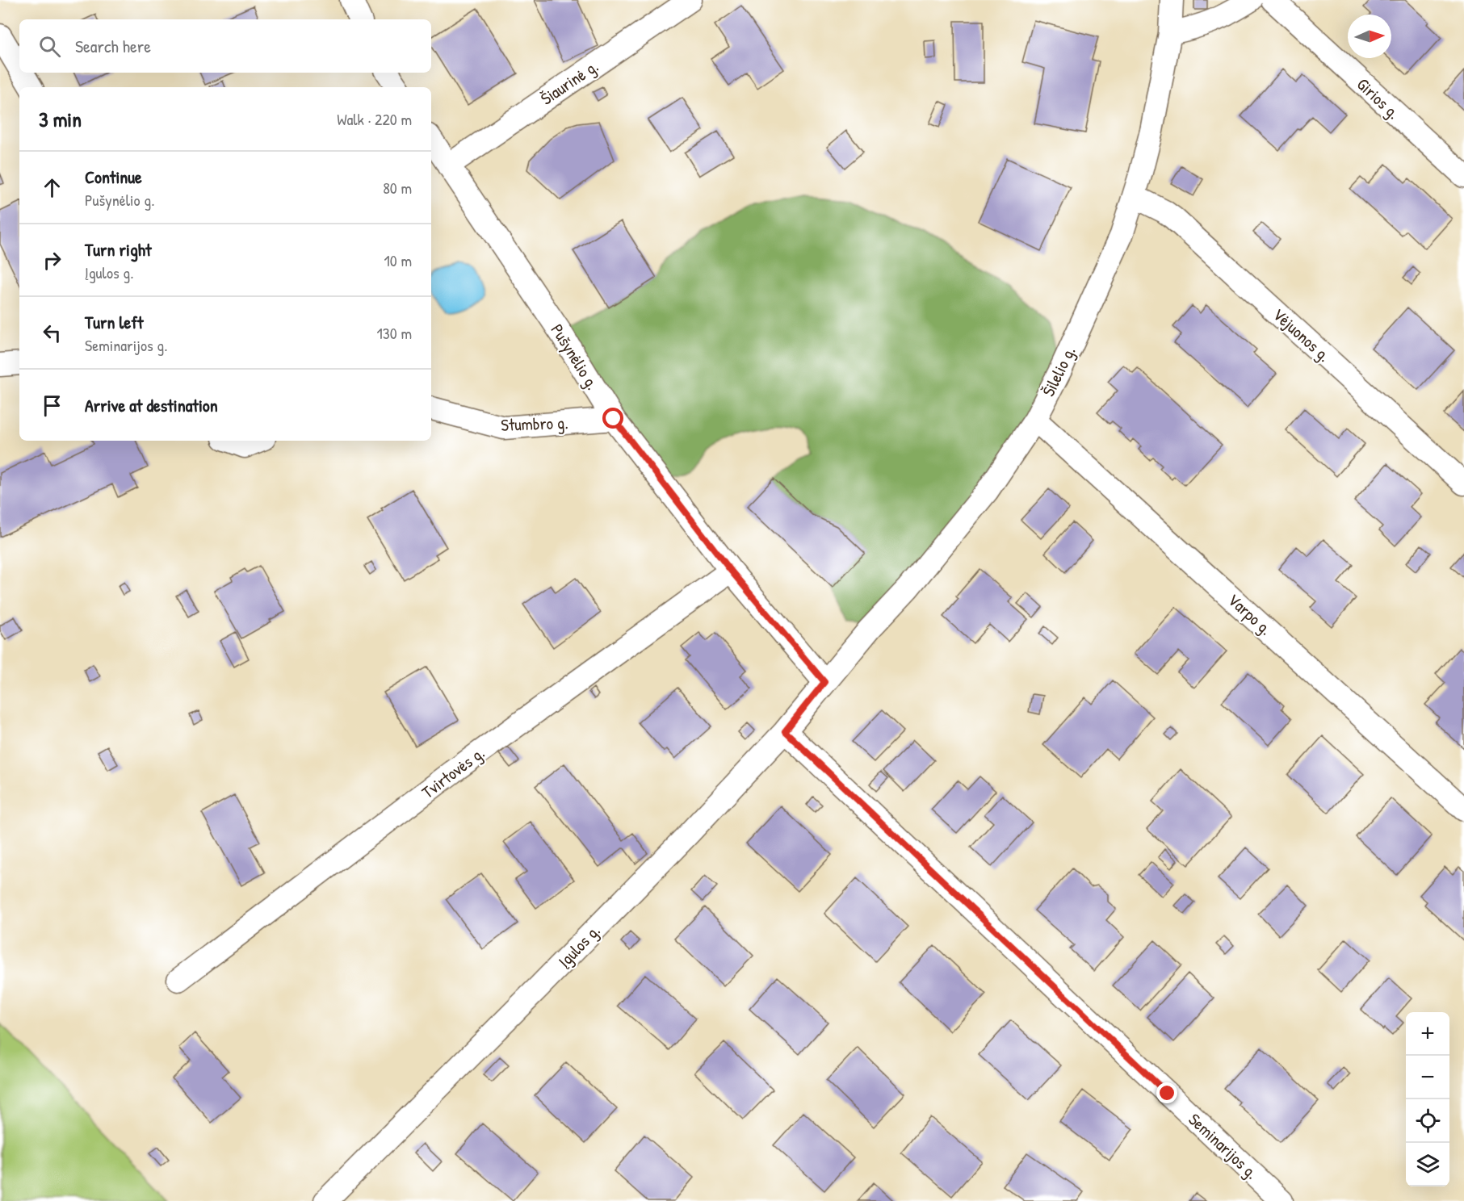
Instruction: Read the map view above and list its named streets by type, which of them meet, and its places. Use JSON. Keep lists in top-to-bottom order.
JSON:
{
  "streets": {
    "street": [
      "Šiaurinė g.",
      "Girios g.",
      "Vėjuonos g.",
      "Pušynėlio g.",
      "Šilelio g.",
      "Stumbro g.",
      "Varpo g.",
      "Tvirtovės g.",
      "Įgulos g.",
      "Seminarijos g."
    ]
  },
  "crossings": [
    ["Šiaurinė g.", "Pušynėlio g."],
    ["Vėjuonos g.", "Šilelio g."],
    ["Pušynėlio g.", "Šilelio g."],
    ["Pušynėlio g.", "Stumbro g."],
    ["Pušynėlio g.", "Tvirtovės g."],
    ["Pušynėlio g.", "Įgulos g."],
    ["Šilelio g.", "Varpo g."],
    ["Šilelio g.", "Įgulos g."],
    ["Įgulos g.", "Seminarijos g."]
  ],
  "north": "right",
  "page": {
    "search": "Search here",
    "heading": ["3 min", "Walk · 220 m"],
    "list": [
      ["Continue", "Pušynėlio g.", "80 m"],
      ["Turn right", "Įgulos g.", "10 m"],
      ["Turn left", "Seminarijos g.", "130 m"],
      "Arrive at destination"
    ],
    "map_buttons": ["+", "−"]
  }
}
